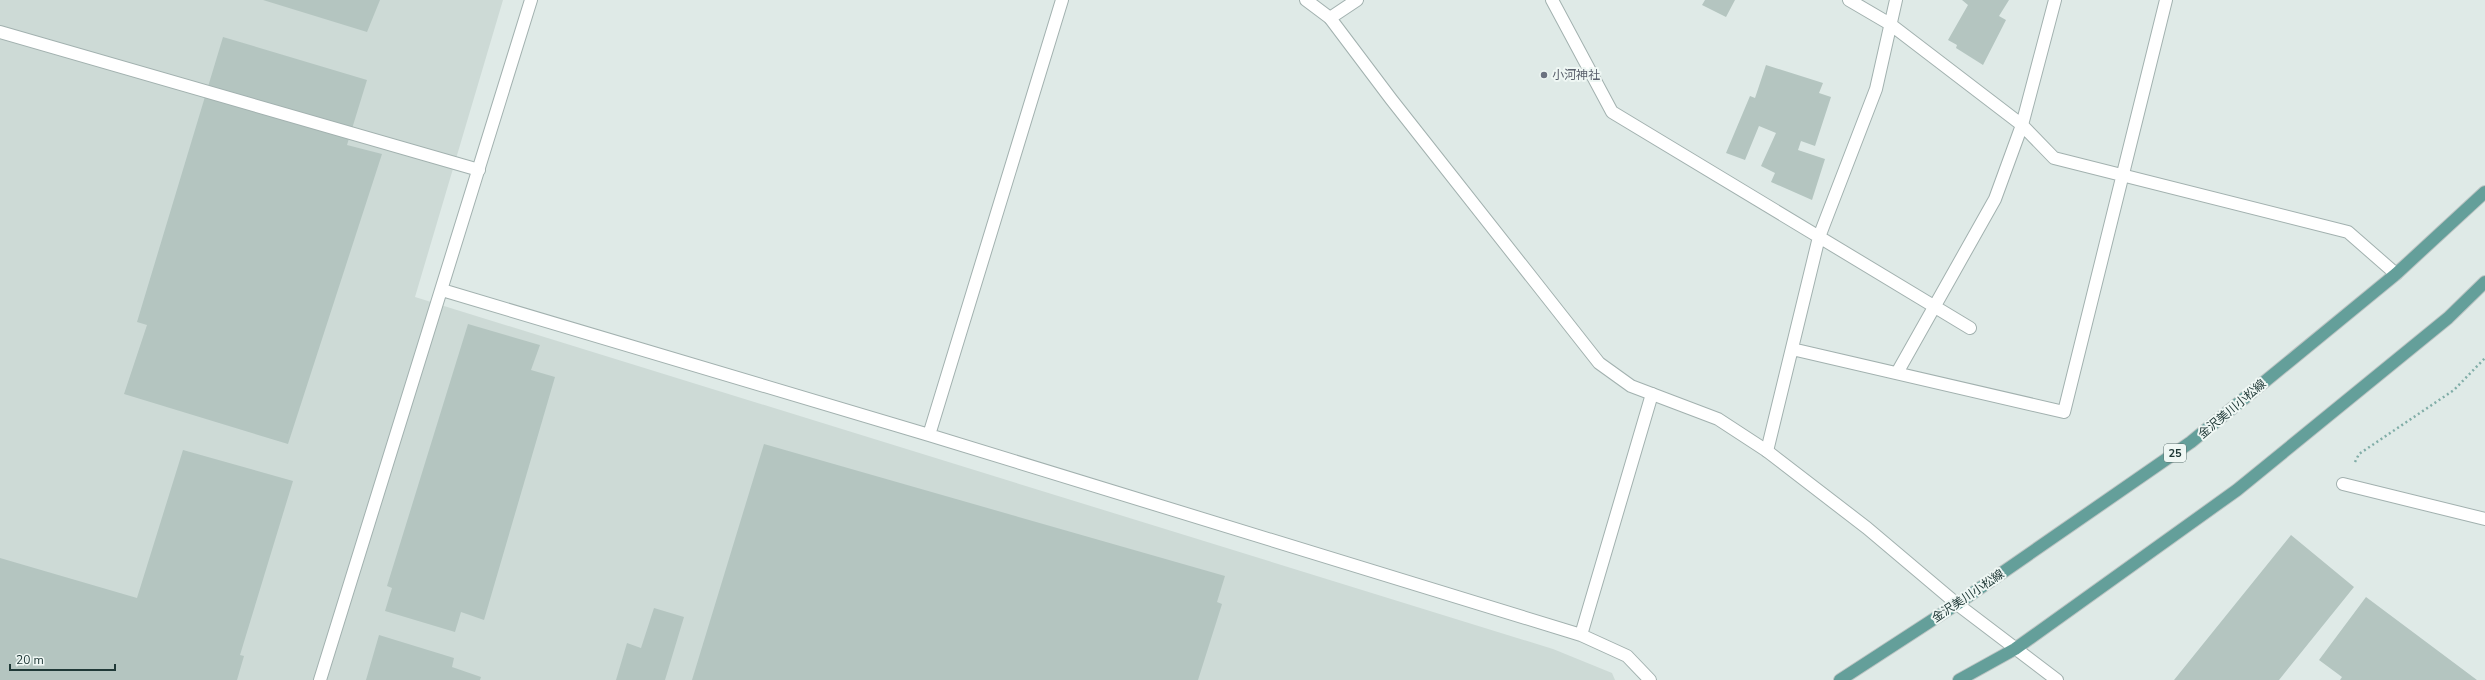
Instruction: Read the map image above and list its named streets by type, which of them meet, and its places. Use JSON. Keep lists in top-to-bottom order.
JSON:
{
  "streets": {
    "main road": ["金沢美川小松線", "25"]
  },
  "places": ["小河神社"],
  "scale_bar": "20 m"
}
